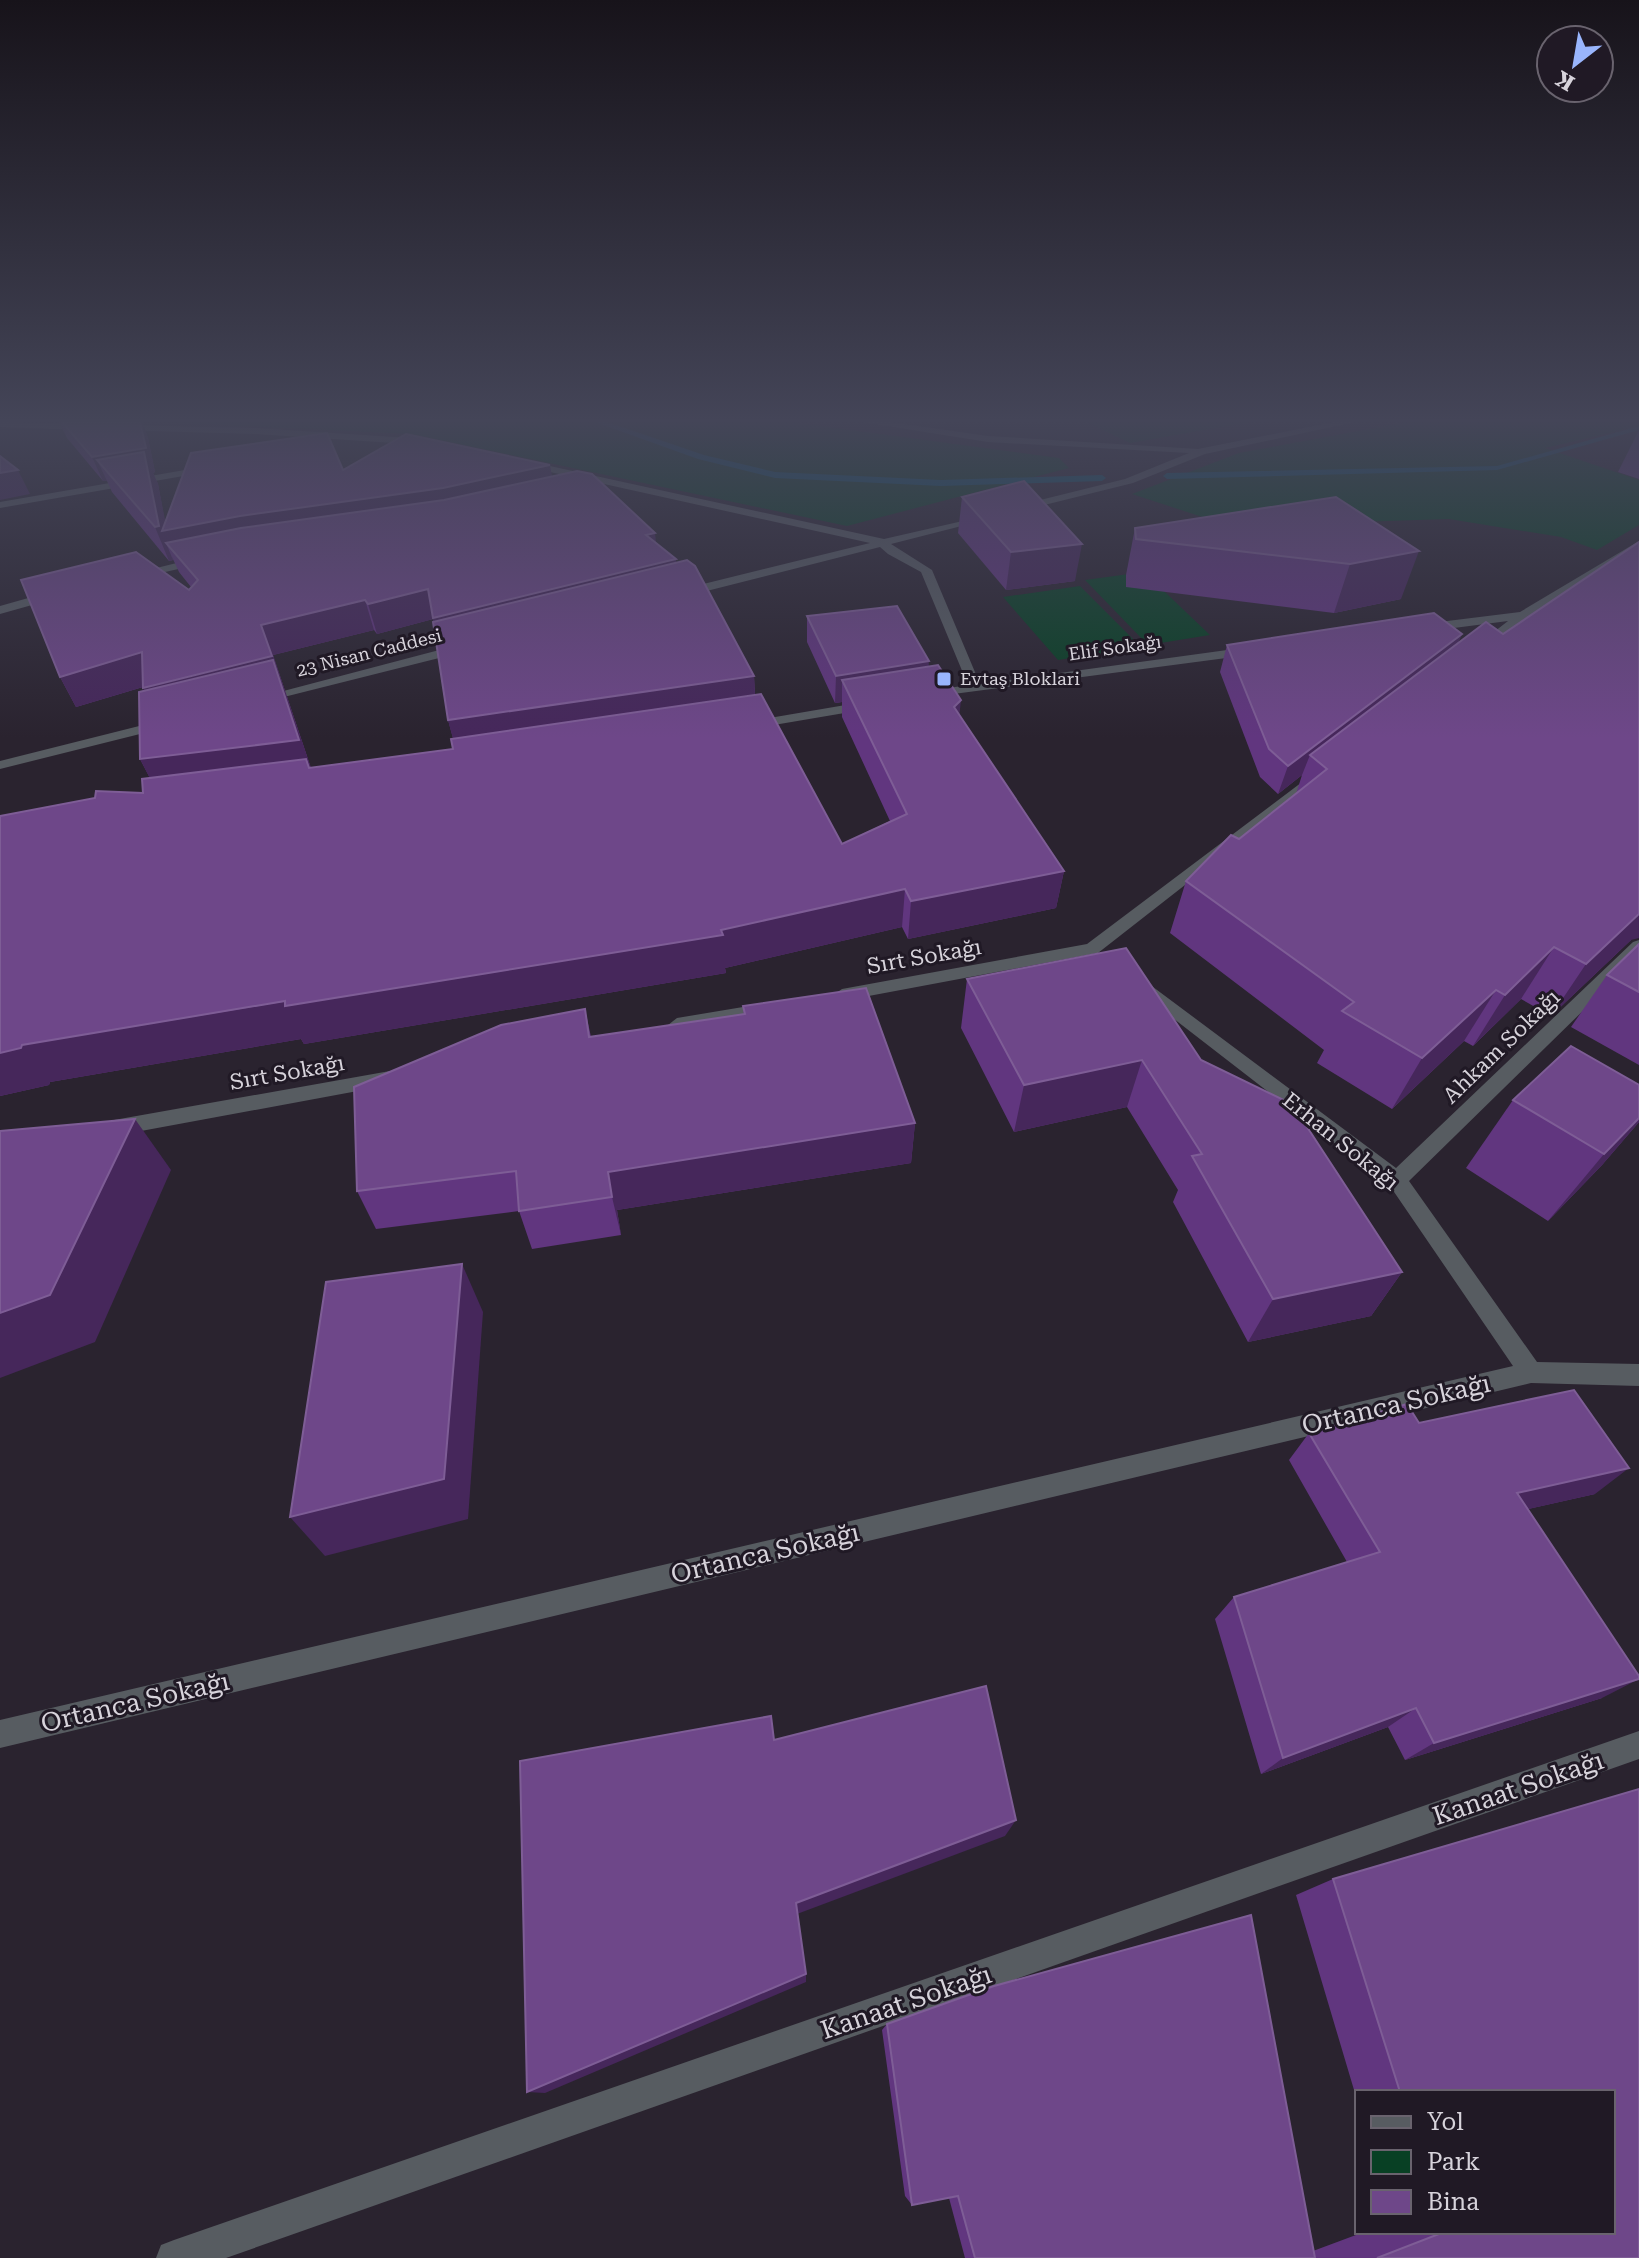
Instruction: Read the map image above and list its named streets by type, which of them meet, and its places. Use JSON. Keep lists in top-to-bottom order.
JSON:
{
  "streets": {
    "street": [
      "Elif Sokağı",
      "23 Nisan Caddesi",
      "Sırt Sokağı",
      "Ahkam Sokağı",
      "Erhan Sokağı",
      "Ortanca Sokağı",
      "Kanaat Sokağı"
    ]
  },
  "crossings": [
    ["Ahkam Sokağı", "Erhan Sokağı"],
    ["Erhan Sokağı", "Ortanca Sokağı"]
  ],
  "places": {
    "transit": ["Evtaş Bloklari"]
  },
  "legend": ["Yol", "Park", "Bina"],
  "north": "bottom left"
}
